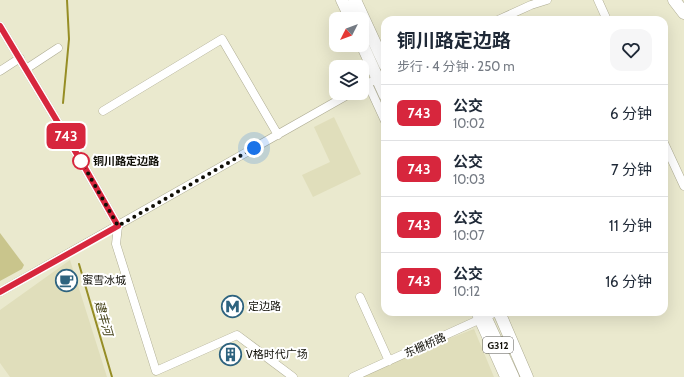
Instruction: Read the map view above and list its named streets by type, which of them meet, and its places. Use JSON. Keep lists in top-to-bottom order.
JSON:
{
  "streets": {
    "highway": ["G312"],
    "street": ["东栅桥路"]
  },
  "water": ["建丰河"],
  "places": {
    "other": ["铜川路定边路"],
    "cafe": ["蜜雪冰城"],
    "metro station": ["定边路"],
    "building": ["V格时代广场"]
  },
  "lines": ["bus line 743"],
  "north": "bottom left",
  "page": {
    "on_map": "743",
    "heading": ["铜川路定边路", "步行 · 4 分钟 · 250 m"],
    "list": [
      {
        "mark": "743",
        "name": "公交",
        "note": "10:02",
        "value": "6 分钟"
      },
      {
        "mark": "743",
        "name": "公交",
        "note": "10:03",
        "value": "7 分钟"
      },
      {
        "mark": "743",
        "name": "公交",
        "note": "10:07",
        "value": "11 分钟"
      },
      {
        "mark": "743",
        "name": "公交",
        "note": "10:12",
        "value": "16 分钟"
      }
    ]
  }
}
